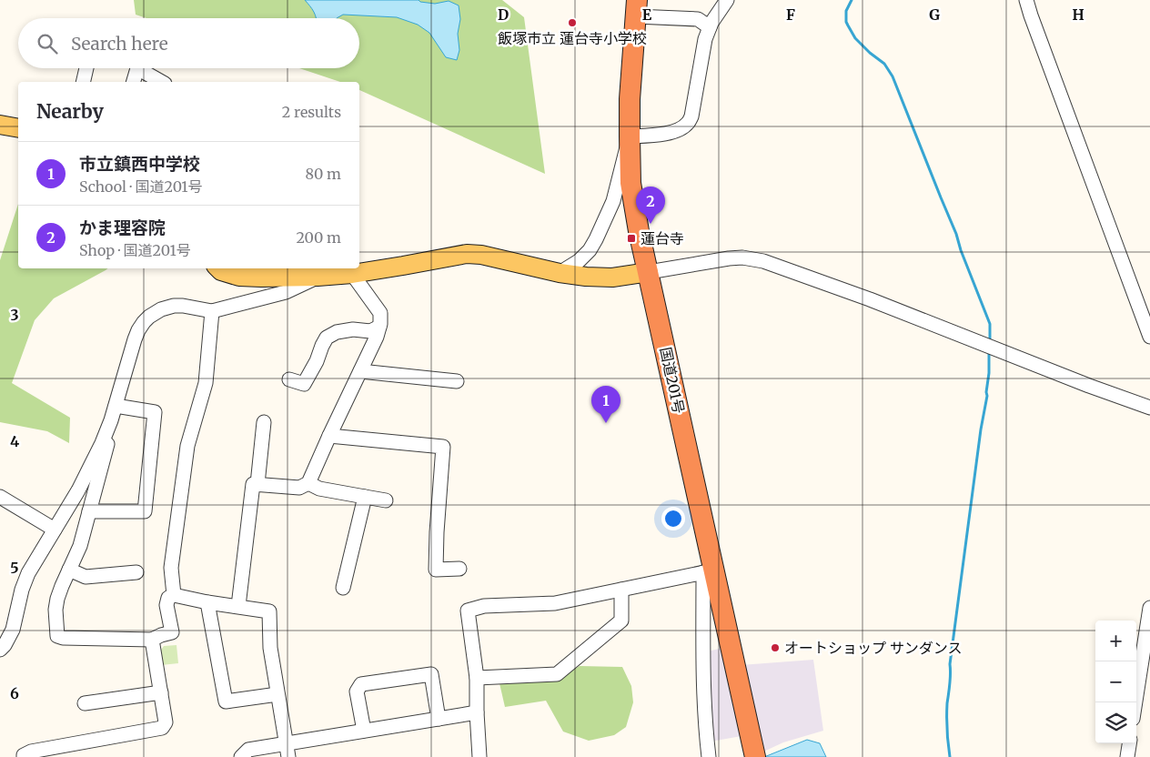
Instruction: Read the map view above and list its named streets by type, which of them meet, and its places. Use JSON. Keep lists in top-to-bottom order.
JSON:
{
  "streets": {
    "highway": ["国道201号"]
  },
  "places": {
    "other": ["飯塚市立 蓮台寺小学校", "オートショップ サンダンス"],
    "transit": ["蓮台寺"]
  },
  "page": {
    "search": "Search here",
    "heading": ["Nearby", "2 results"],
    "list": [
      {
        "mark": "1",
        "name": "市立鎮西中学校",
        "note": "School · 国道201号",
        "value": "80 m"
      },
      {
        "mark": "2",
        "name": "かま理容院",
        "note": "Shop · 国道201号",
        "value": "200 m"
      }
    ],
    "pins": ["2", "1"],
    "map_buttons": ["+", "−"]
  },
  "grid": {
    "columns": [
      "D",
      "E",
      "F",
      "G",
      "H"
    ],
    "rows": [
      "3",
      "4",
      "5",
      "6"
    ]
  }
}
